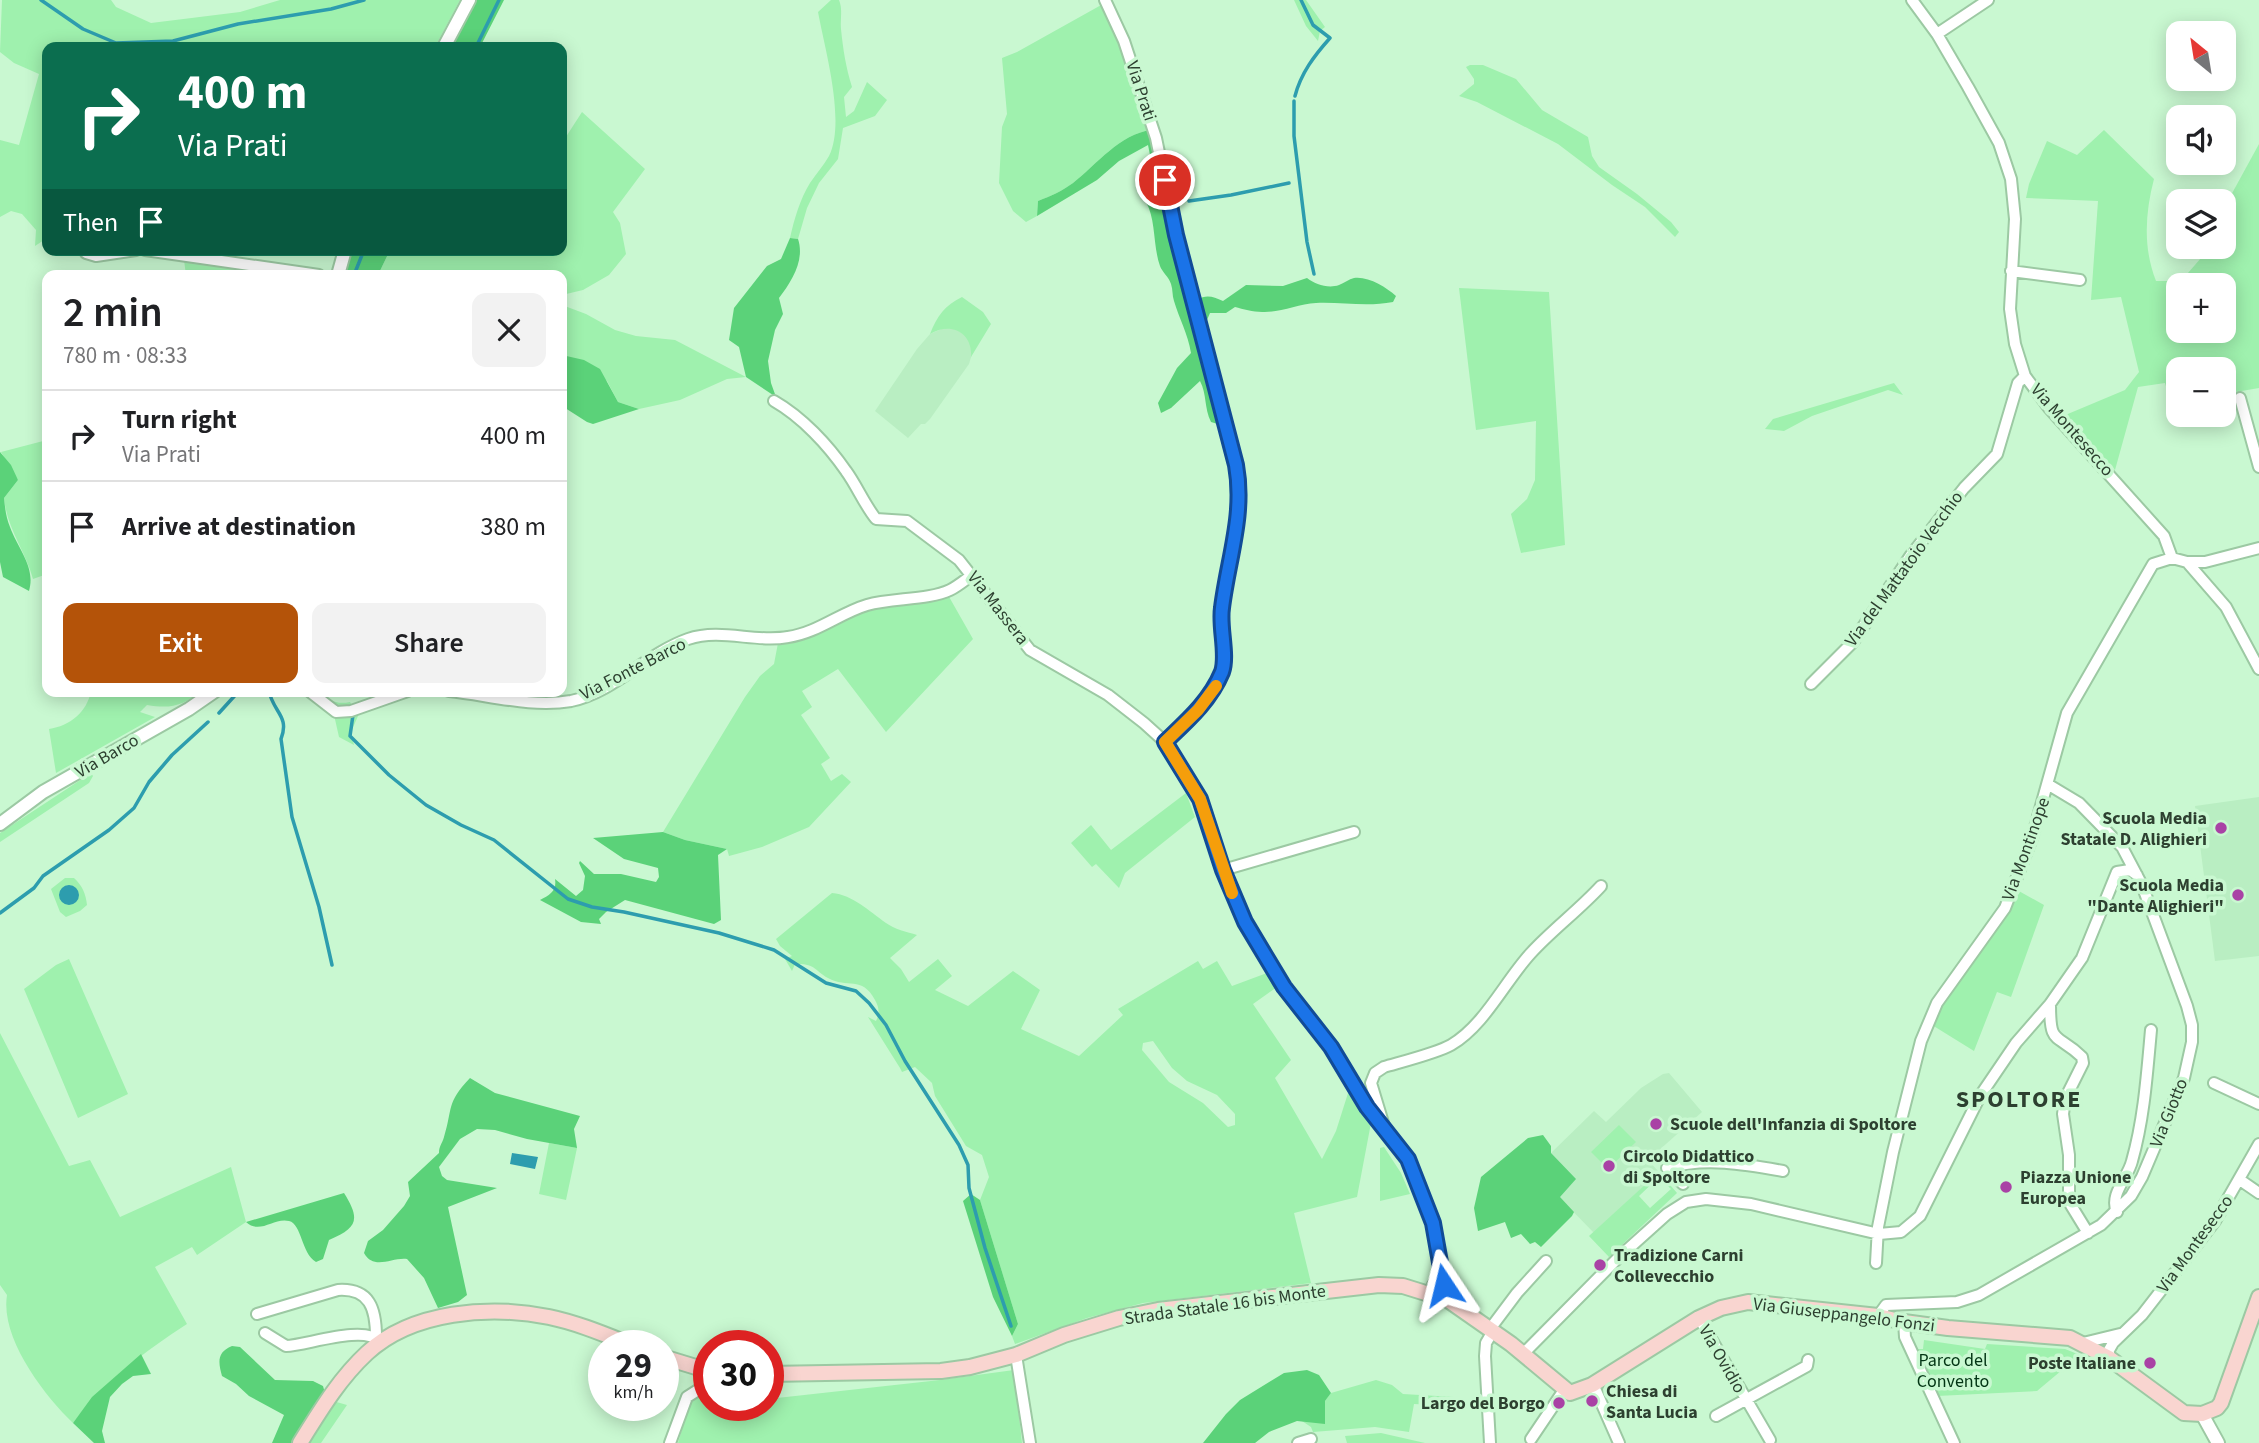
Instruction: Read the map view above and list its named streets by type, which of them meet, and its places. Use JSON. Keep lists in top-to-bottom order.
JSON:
{
  "streets": {
    "main road": ["Strada Statale 16 bis Monte", "Via Giuseppangelo Fonzi"],
    "street": [
      "Via Prati",
      "Via Montesecco",
      "Via del Mattatoio Vecchio",
      "Via Massera",
      "Via Fonte Barco",
      "Via Barco",
      "Via Montinope",
      "Via Giotto",
      "Via Ovidio"
    ]
  },
  "crossings": [
    ["Via Prati", "Via Massera"],
    ["Via Montesecco", "Via del Mattatoio Vecchio"],
    ["Via Montesecco", "Via Montinope"],
    ["Via Montesecco", "Via Giuseppangelo Fonzi"],
    ["Via Massera", "Via Fonte Barco"],
    ["Via Massera", "Strada Statale 16 bis Monte"],
    ["Via Montinope", "Via Giotto"],
    ["Via Giotto", "Via Giuseppangelo Fonzi"],
    ["Via Giuseppangelo Fonzi", "Via Ovidio"]
  ],
  "districts": ["SPOLTORE"],
  "parks": ["Parco del Convento"],
  "places": [
    "Scuola Media Statale D. Alighieri",
    "Scuola Media \"Dante Alighieri\"",
    "Scuole dell'Infanzia di Spoltore",
    "Circolo Didattico di Spoltore",
    "Piazza Unione Europea",
    "Tradizione Carni Collevecchio",
    "Poste Italiane",
    "Chiesa di Santa Lucia",
    "Largo del Borgo"
  ],
  "north": "top left",
  "page": {
    "map_buttons": ["+", "−"],
    "turn": ["400 m", "Via Prati"],
    "then": "Then",
    "heading": ["2 min", "780 m · 08:33"],
    "list": [
      {
        "name": "Turn right",
        "note": "Via Prati",
        "value": "400 m"
      },
      {
        "name": "Arrive at destination",
        "value": "380 m"
      }
    ],
    "buttons": ["Exit", "Share"],
    "speed": "29 km/h",
    "limit": "30"
  }
}
